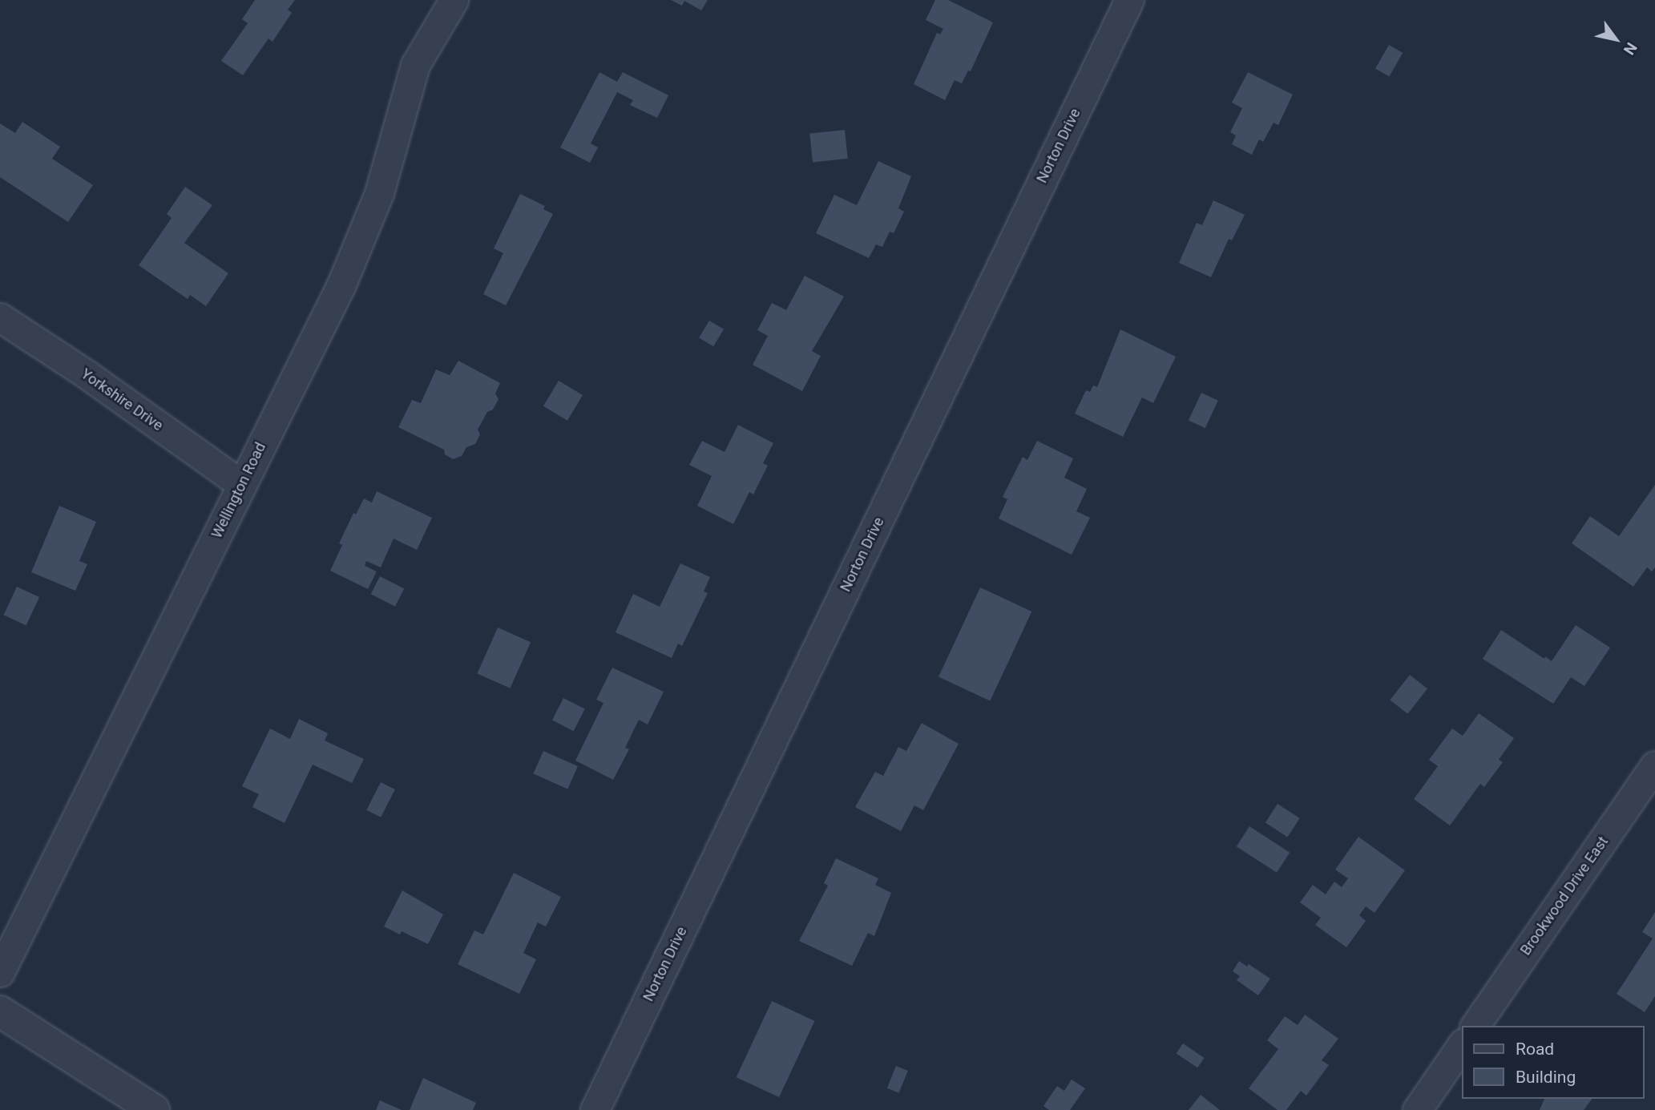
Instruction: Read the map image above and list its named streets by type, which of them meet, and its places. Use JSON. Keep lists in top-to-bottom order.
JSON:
{
  "streets": {
    "street": [
      "Norton Drive",
      "Yorkshire Drive",
      "Wellington Road",
      "Brookwood Drive East"
    ]
  },
  "crossings": [
    ["Yorkshire Drive", "Wellington Road"]
  ],
  "legend": ["Road", "Building"],
  "north": "bottom right"
}
